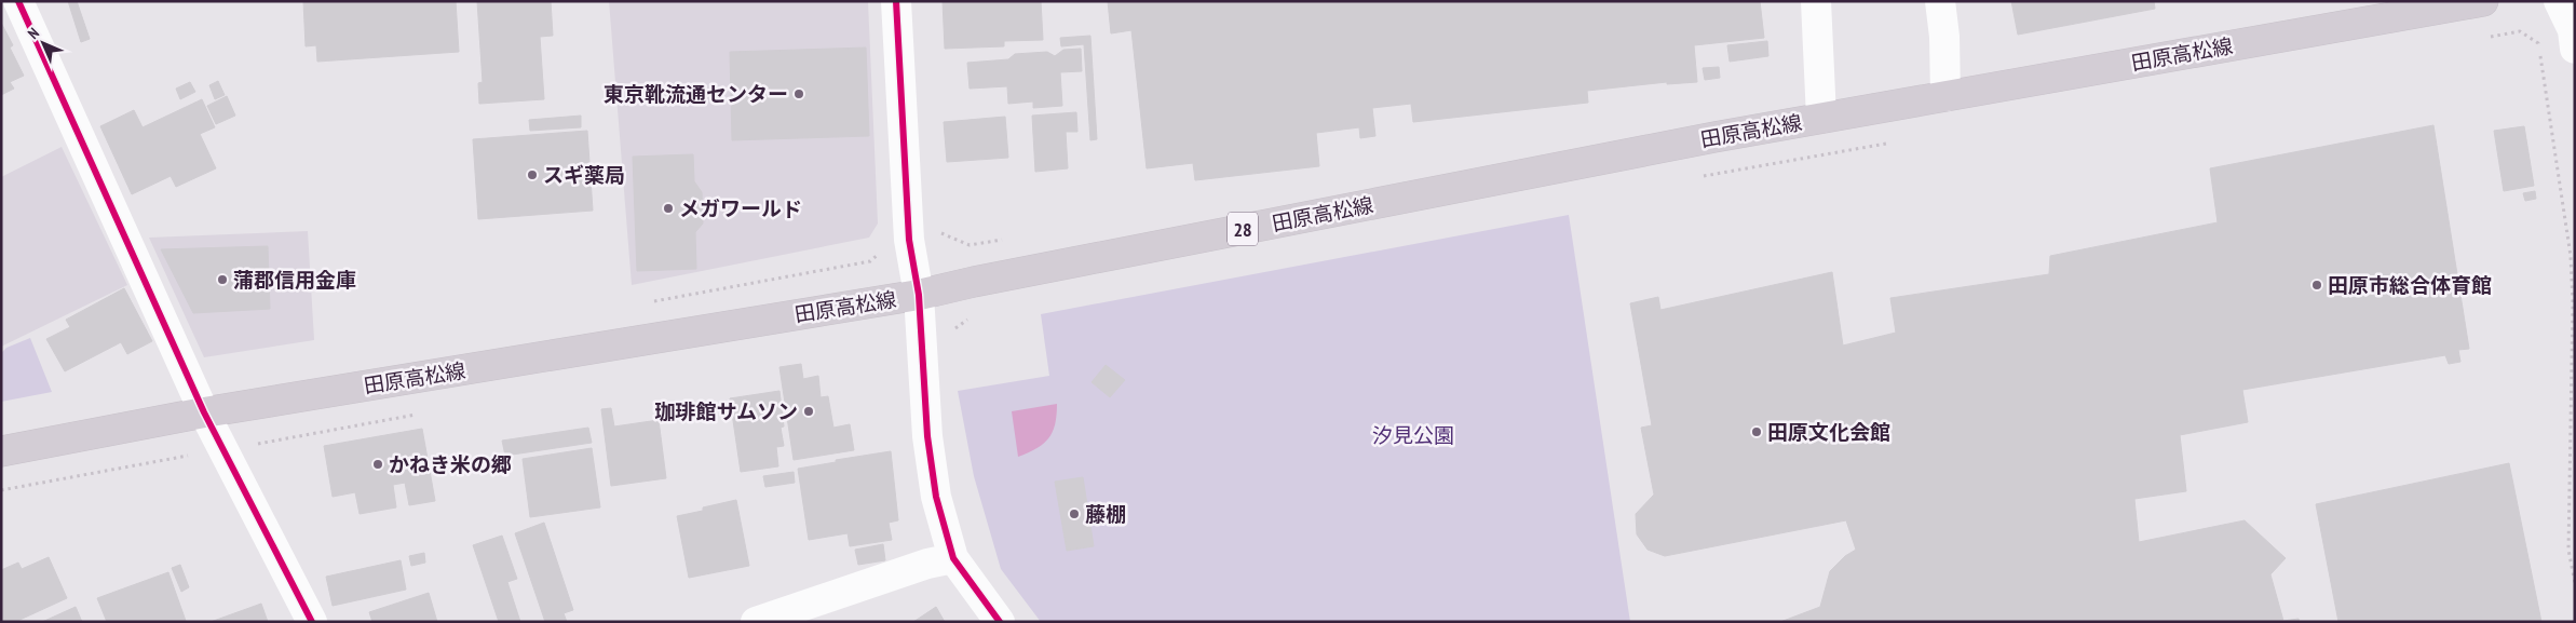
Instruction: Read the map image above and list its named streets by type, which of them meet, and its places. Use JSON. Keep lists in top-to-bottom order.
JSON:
{
  "streets": {
    "main road": ["田原高松線", "28"]
  },
  "parks": ["汐見公園"],
  "places": [
    "東京靴流通センター",
    "スギ薬局",
    "メガワールド",
    "蒲郡信用金庫",
    "田原市総合体育館",
    "珈琲館サムソン",
    "田原文化会館",
    "かねき米の郷",
    "藤棚"
  ],
  "north": "top left"
}
